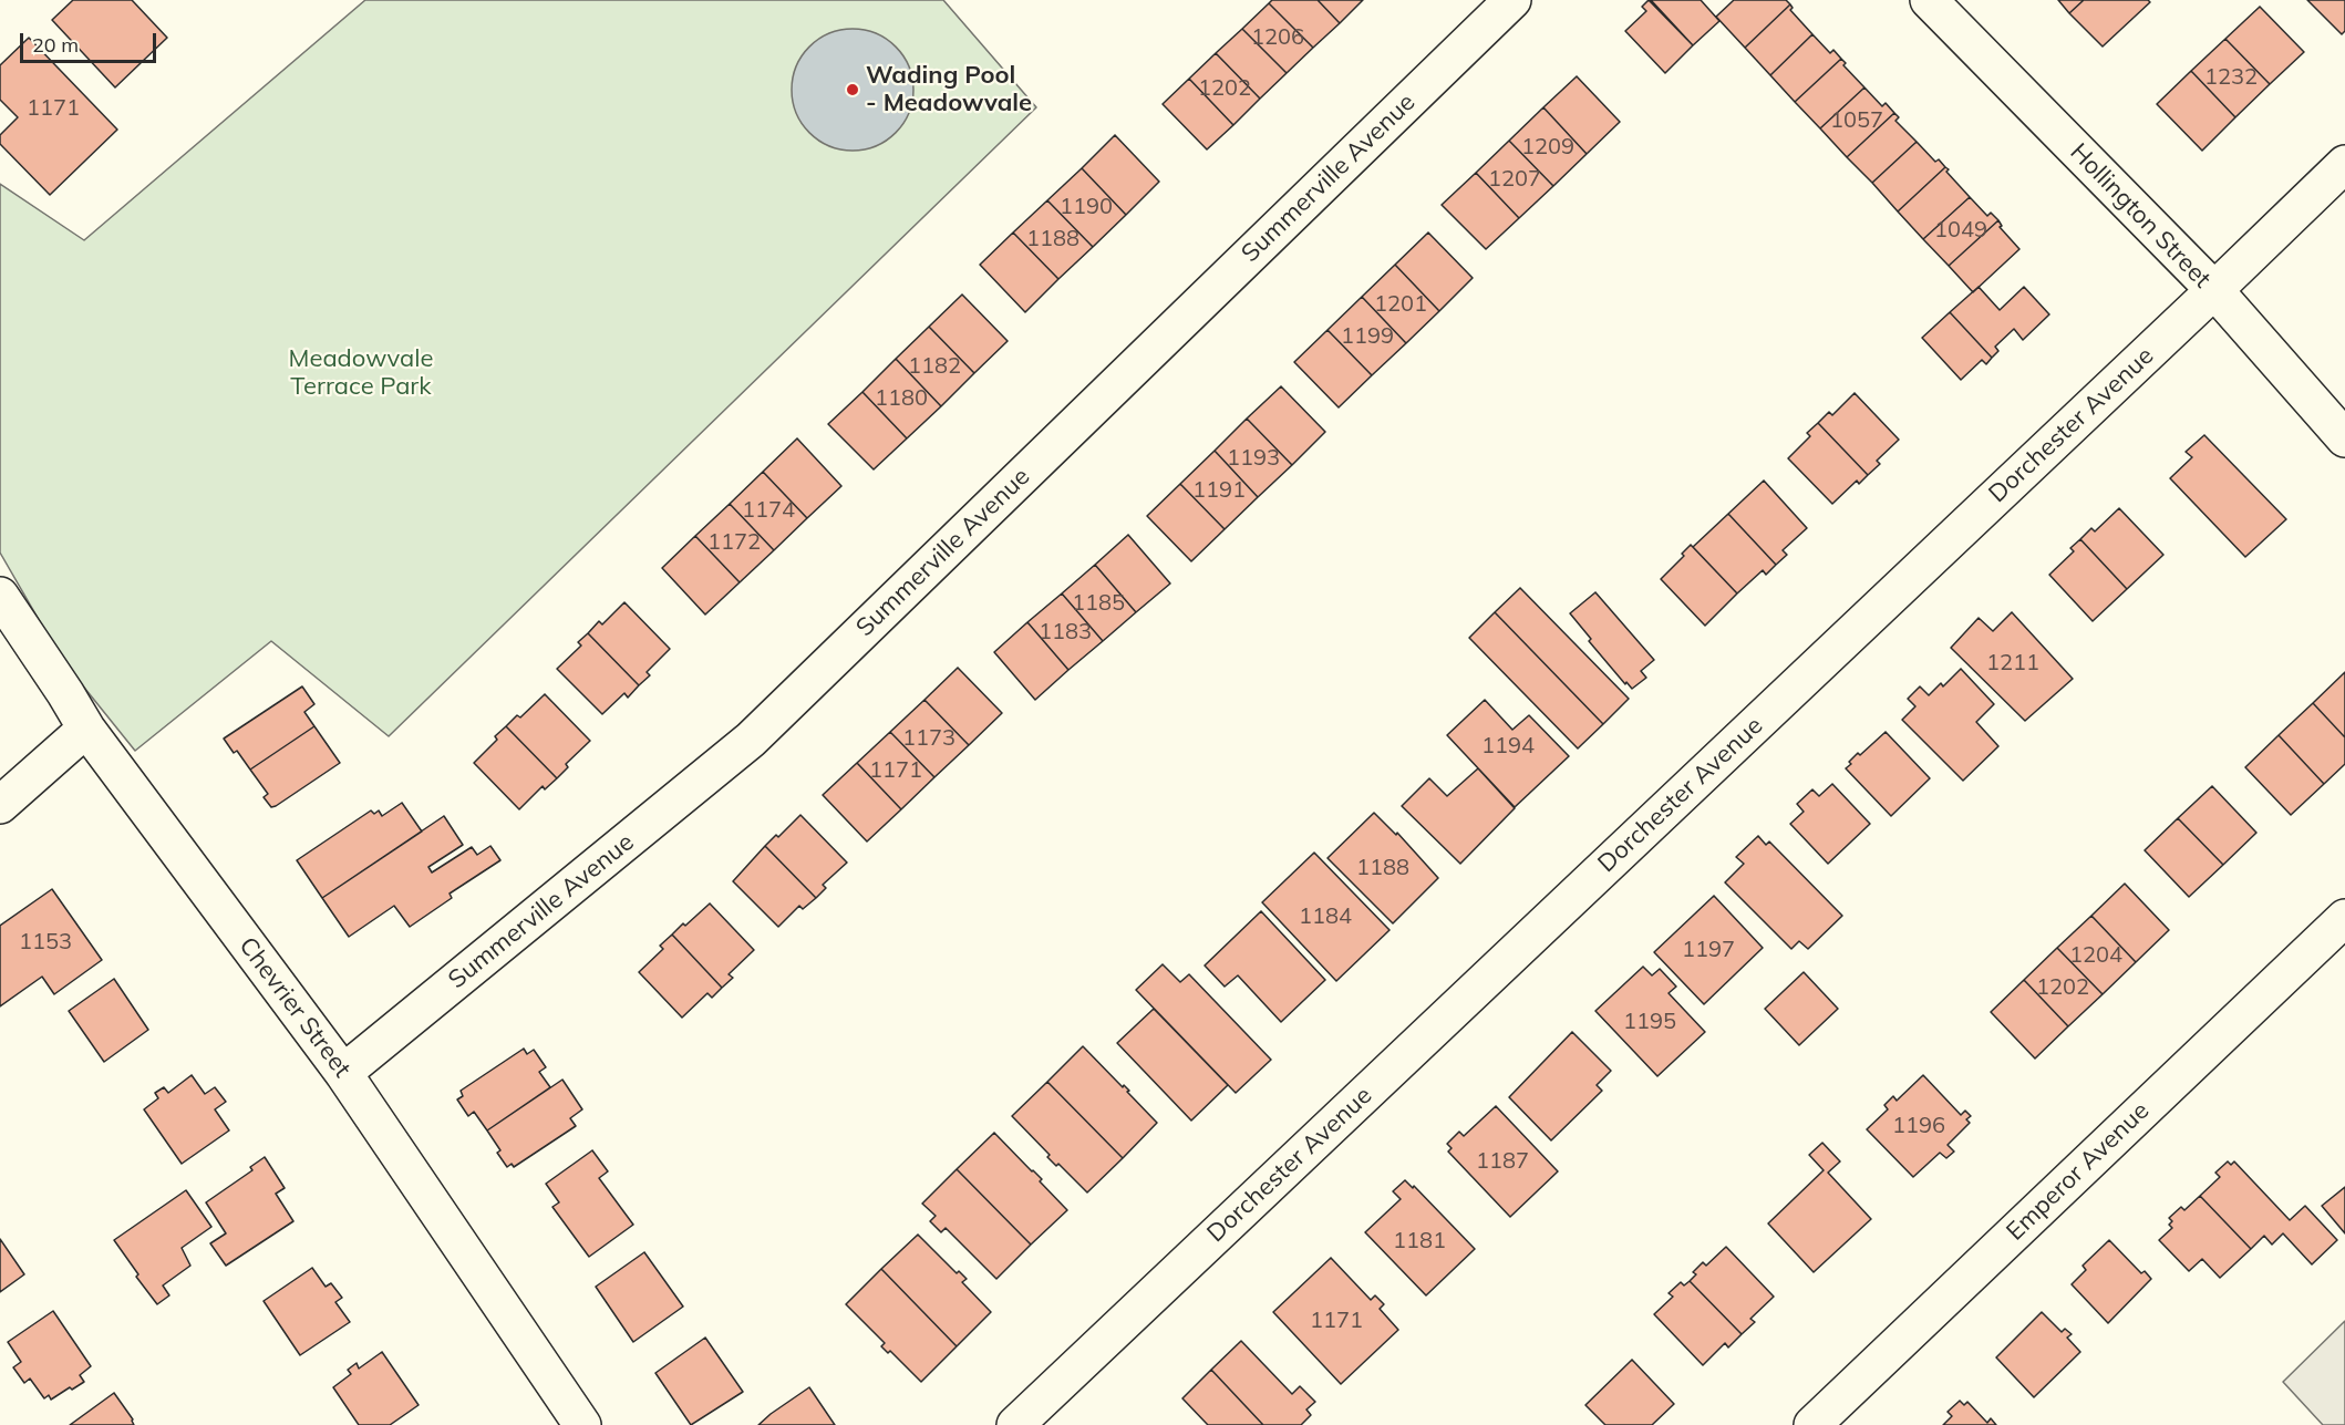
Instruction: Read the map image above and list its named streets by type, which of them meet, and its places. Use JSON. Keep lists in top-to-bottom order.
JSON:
{
  "streets": {
    "street": [
      "Summerville Avenue",
      "Hollington Street",
      "Dorchester Avenue",
      "Chevrier Street",
      "Emperor Avenue"
    ]
  },
  "crossings": [
    ["Summerville Avenue", "Chevrier Street"],
    ["Hollington Street", "Dorchester Avenue"]
  ],
  "parks": ["Meadowvale Terrace Park"],
  "places": ["Wading Pool - Meadowvale"],
  "house_numbers": [
    "1206",
    "1232",
    "1202",
    "1171",
    "1057",
    "1209",
    "1207",
    "1190",
    "1049",
    "1188",
    "1201",
    "1199",
    "1182",
    "1180",
    "1193",
    "1191",
    "1174",
    "1172",
    "1185",
    "1183",
    "1211",
    "1173",
    "1194",
    "1171",
    "1188",
    "1184",
    "1153",
    "1197",
    "1204",
    "1202",
    "1195",
    "1196",
    "1187",
    "1181",
    "1171"
  ],
  "scale_bar": "20 m"
}
